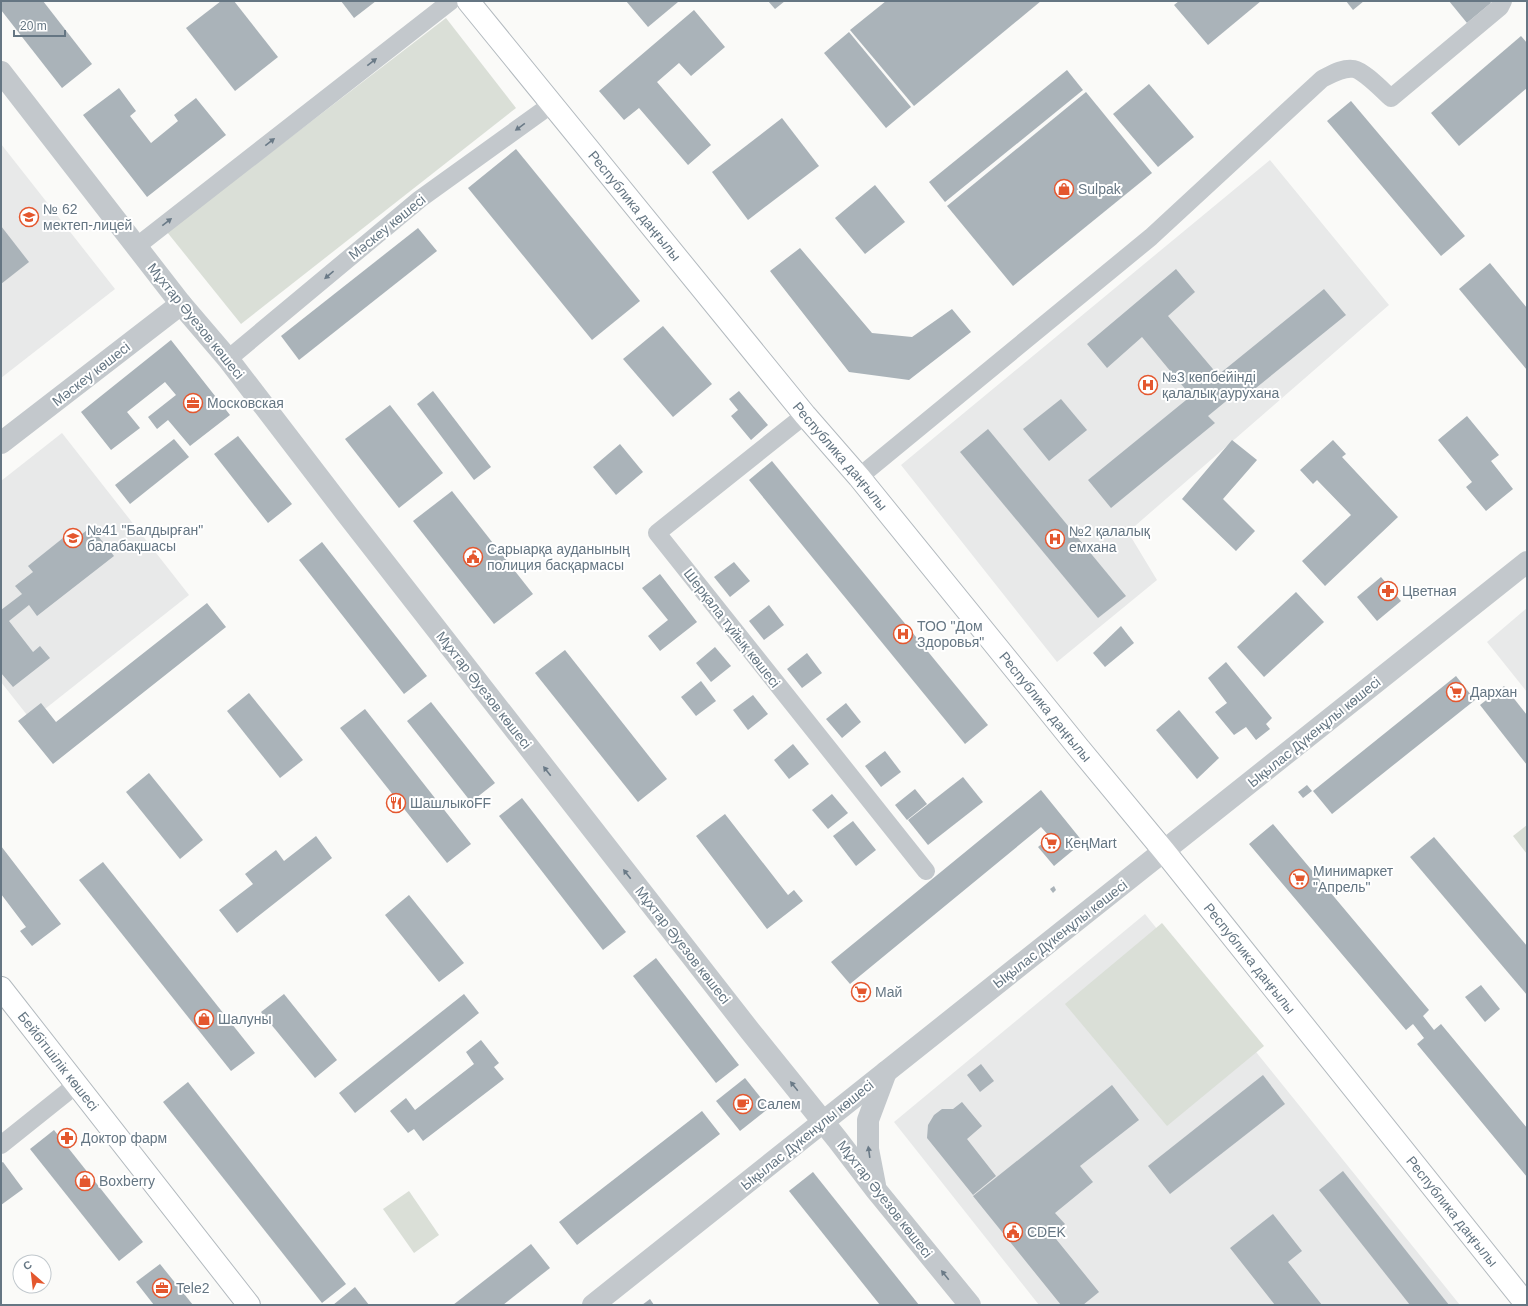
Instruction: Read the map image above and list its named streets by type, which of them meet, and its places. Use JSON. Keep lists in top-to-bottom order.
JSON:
{
  "streets": {
    "main road": ["Республика даңғылы", "Бейбітшілік көшесі"],
    "street": [
      "Мәскеу көшесі",
      "Мұхтар Әуезов көшесі",
      "Шерқала тұйық көшесі",
      "Ықылас Дүкенұлы көшесі"
    ]
  },
  "crossings": [
    ["Республика даңғылы", "Мәскеу көшесі"],
    ["Республика даңғылы", "Шерқала тұйық көшесі"],
    ["Республика даңғылы", "Ықылас Дүкенұлы көшесі"],
    ["Мәскеу көшесі", "Мұхтар Әуезов көшесі"],
    ["Мұхтар Әуезов көшесі", "Ықылас Дүкенұлы көшесі"]
  ],
  "one_way": ["Мұхтар Әуезов көшесі"],
  "places": {
    "shop": ["Sulpak", "Шалуны", "Boxberry"],
    "school or university": ["№ 62 мектеп-лицей", "№41 \"Балдырған\" балабақшасы"],
    "hospital": ["№3 көпбейінді қалалық аурухана", "№2 қалалық емхана", "ТОО \"Дом Здоровья\""],
    "office": ["Московская", "Tele2"],
    "public building": ["Сарыарқа ауданының полиция басқармасы", "CDEK"],
    "pharmacy": ["Цветная", "Доктор фарм"],
    "supermarket": [
      "Дархан",
      "КеңMart",
      "Минимаркет \"Апрель\"",
      "Май"
    ],
    "restaurant": ["ШашлыкoFF"],
    "cafe": ["Салем"]
  },
  "scale_bar": "20 m",
  "north": "top left"
}
